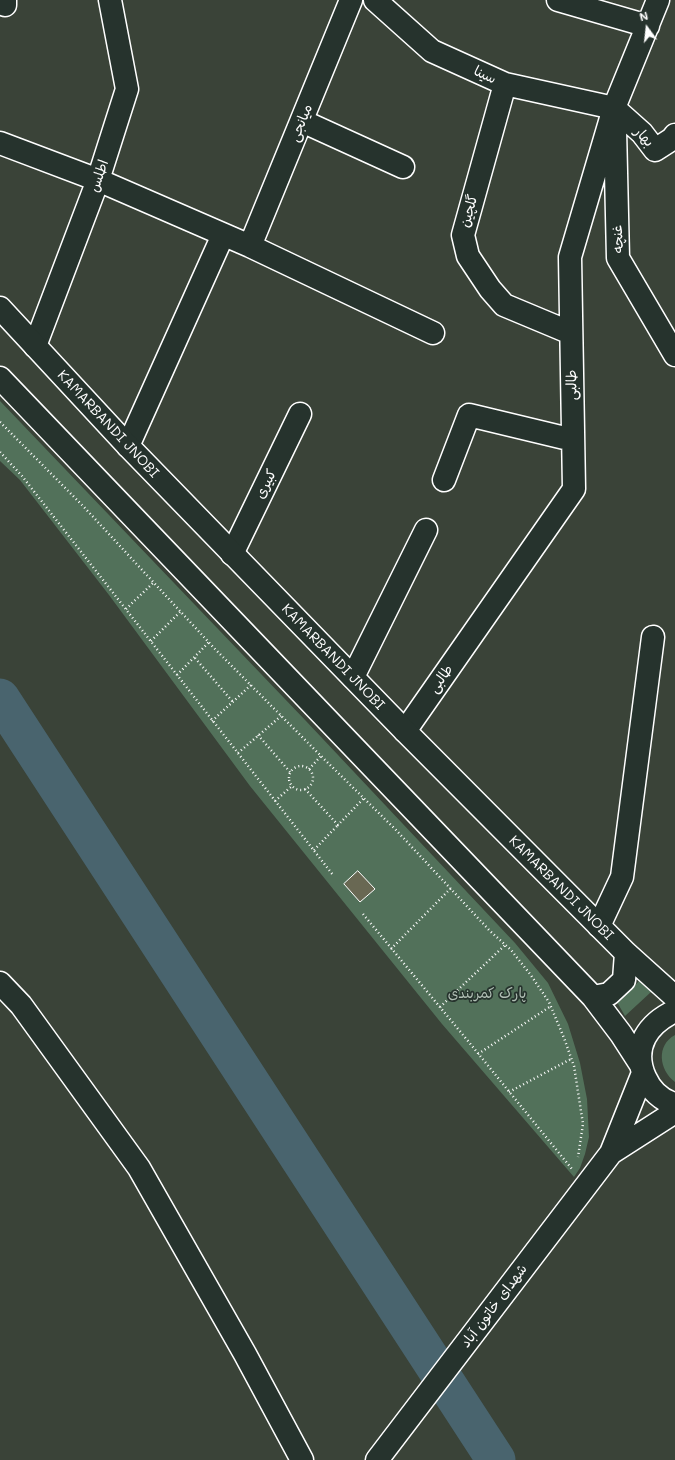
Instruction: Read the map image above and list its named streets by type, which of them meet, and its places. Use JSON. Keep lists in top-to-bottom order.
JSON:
{
  "streets": {
    "street": [
      "سینا",
      "میانجی",
      "بهار",
      "اطلس",
      "گلچین",
      "غنچه",
      "طالبی",
      "KAMARBANDI JNOBI",
      "کبیری",
      "شهدای خاتون آباد"
    ]
  },
  "crossings": [
    ["سینا", "بهار"],
    ["سینا", "گلچین"],
    ["سینا", "غنچه"],
    ["سینا", "طالبی"],
    ["بهار", "غنچه"],
    ["بهار", "طالبی"],
    ["اطلس", "KAMARBANDI JNOBI"],
    ["گلچین", "طالبی"],
    ["غنچه", "طالبی"],
    ["طالبی", "KAMARBANDI JNOBI"],
    ["KAMARBANDI JNOBI", "کبیری"]
  ],
  "parks": ["پارک کمربندی"],
  "north": "top"
}
